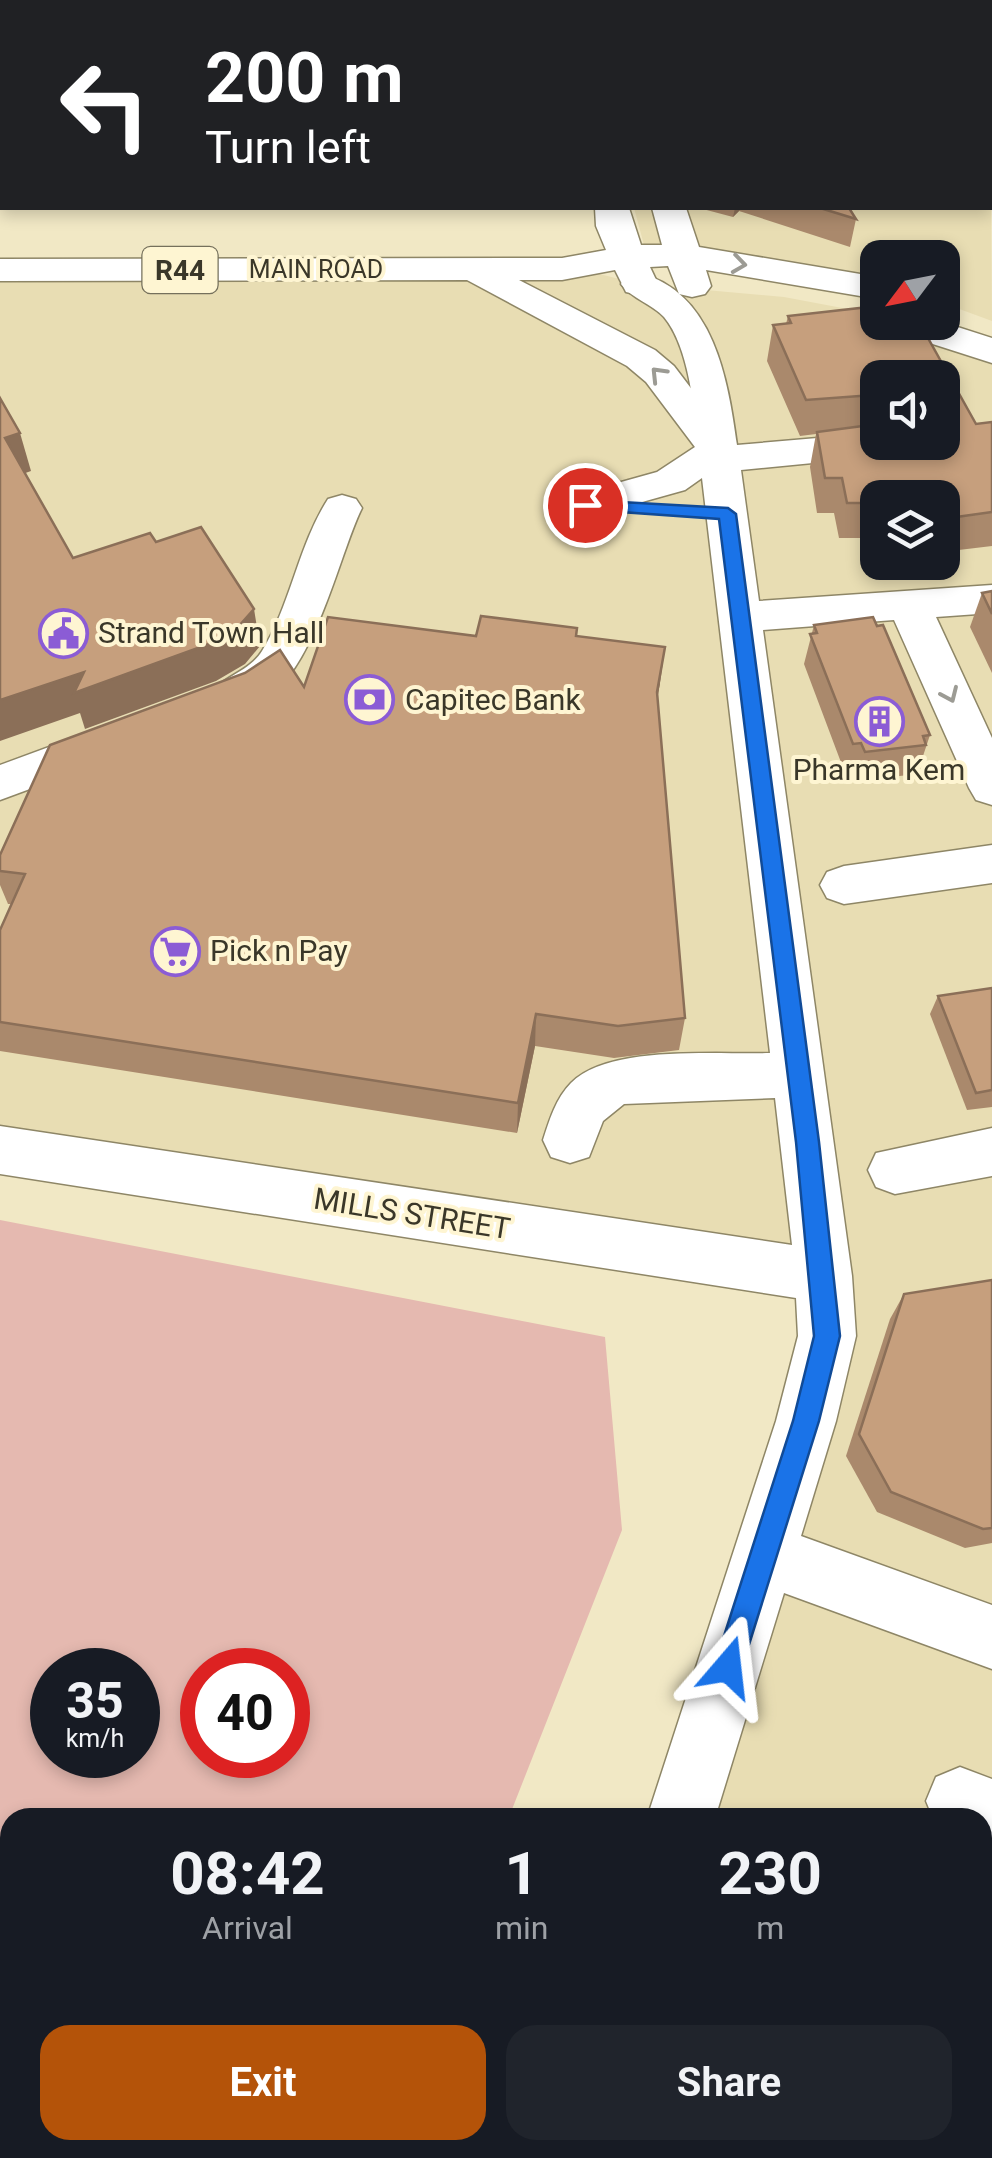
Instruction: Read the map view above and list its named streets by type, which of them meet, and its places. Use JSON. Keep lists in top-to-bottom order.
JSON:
{
  "streets": {
    "main road": ["MAIN ROAD", "R44"],
    "street": ["MILLS STREET"]
  },
  "places": {
    "public building": ["Strand Town Hall"],
    "bank": ["Capitec Bank"],
    "building": ["Pharma Kem"],
    "supermarket": ["Pick n Pay"]
  },
  "north": "bottom left",
  "page": {
    "turn": ["200 m", "Turn left"],
    "speed": "35 km/h",
    "limit": "40",
    "eta": [
      "08:42",
      "Arrival",
      "1",
      "min",
      "230",
      "m"
    ],
    "buttons": ["Exit", "Share"]
  }
}
